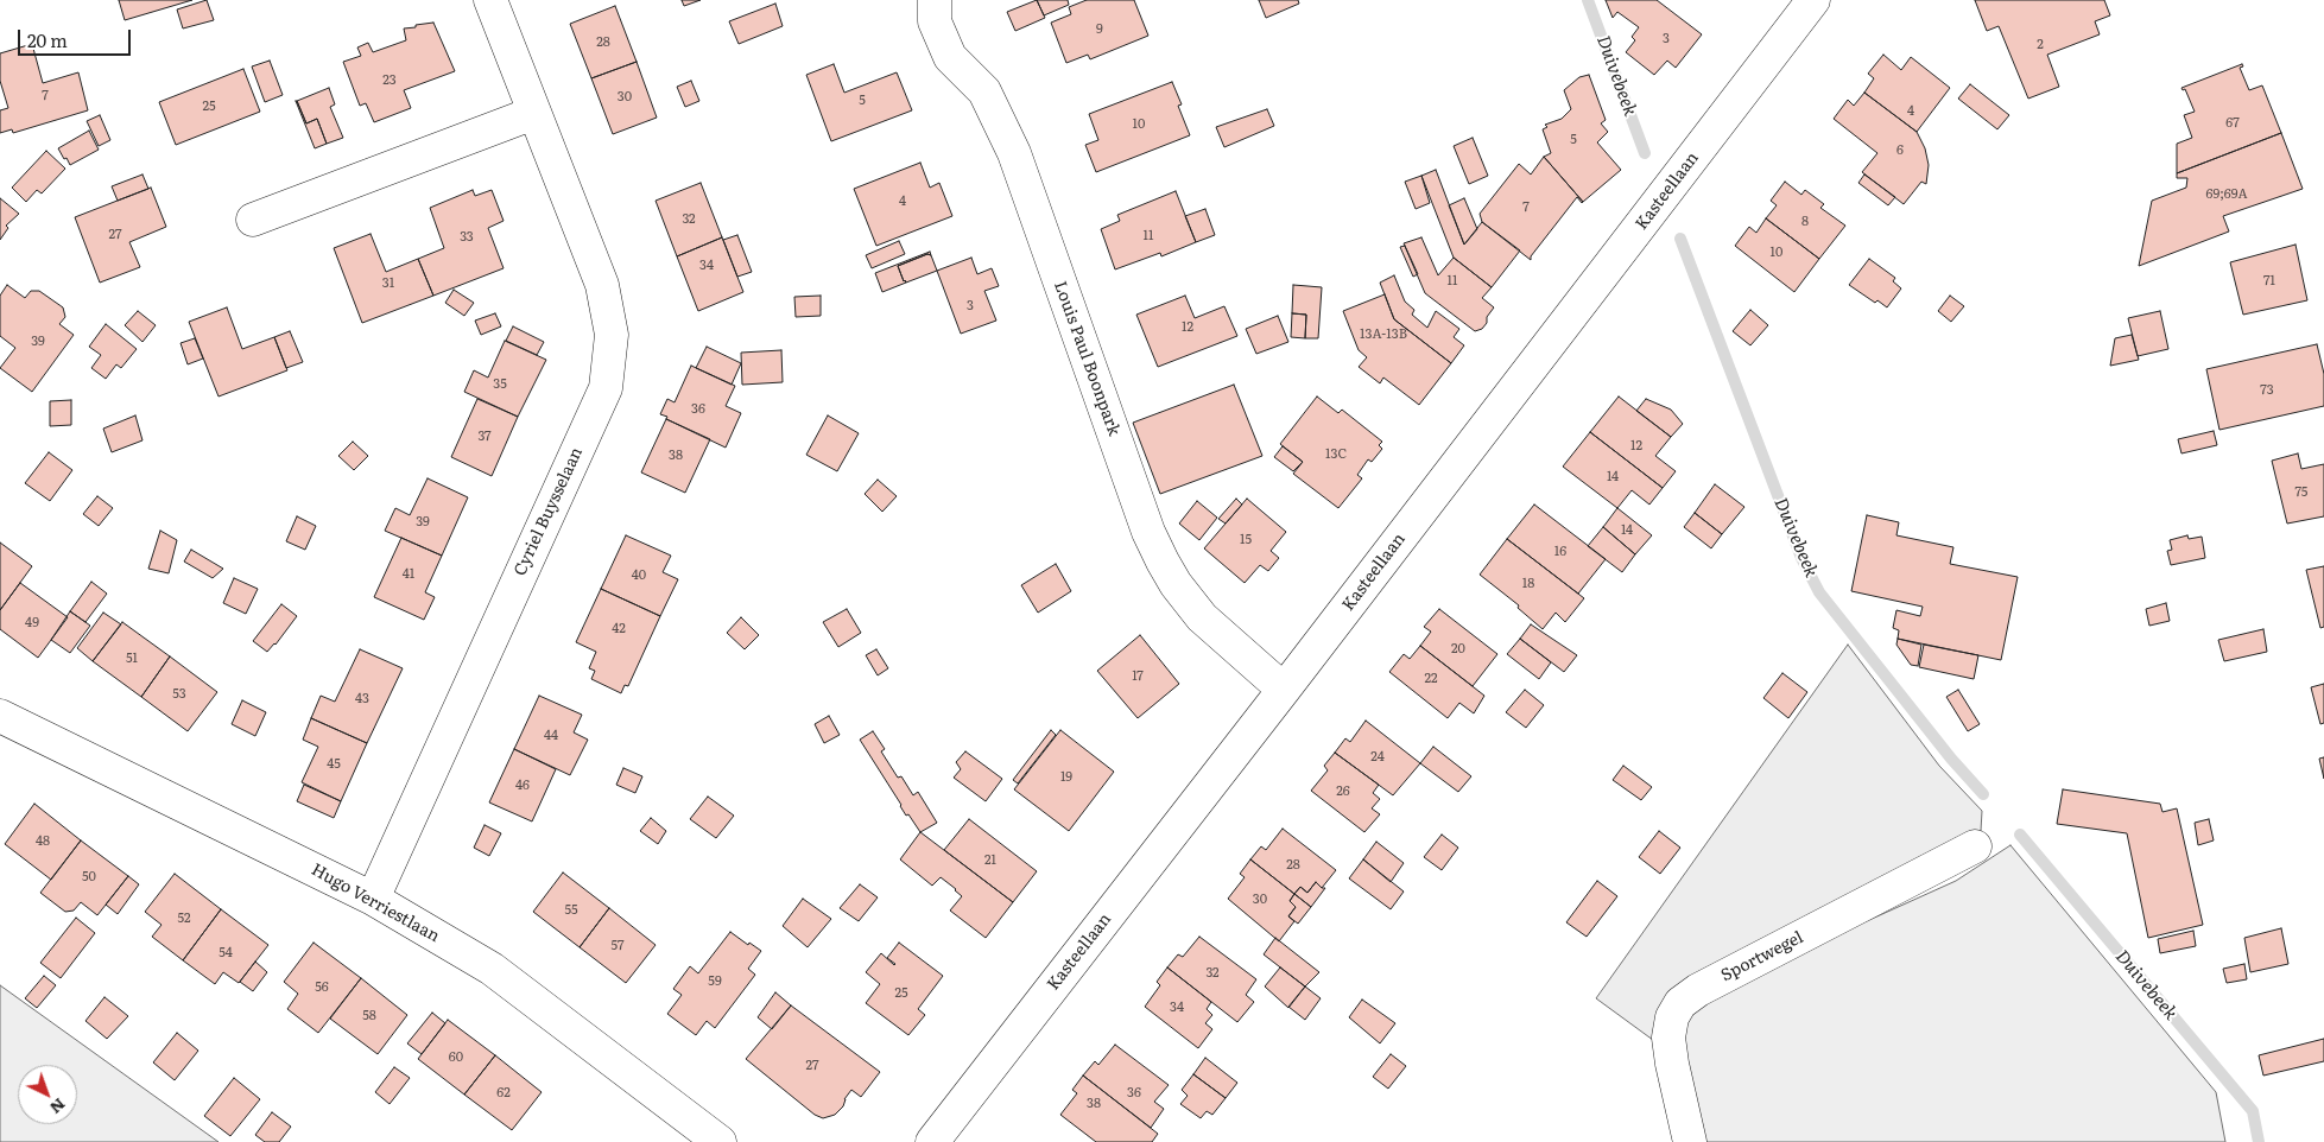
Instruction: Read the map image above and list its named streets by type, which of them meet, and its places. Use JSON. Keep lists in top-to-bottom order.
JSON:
{
  "streets": {
    "street": [
      "Kasteellaan",
      "Louis Paul Boonpark",
      "Cyriel Buysselaan",
      "Hugo Verriestlaan",
      "Sportwegel"
    ]
  },
  "crossings": [
    ["Kasteellaan", "Louis Paul Boonpark"],
    ["Cyriel Buysselaan", "Hugo Verriestlaan"]
  ],
  "water": ["Duivebeek"],
  "house_numbers": [
    "9",
    "3",
    "28",
    "2",
    "23",
    "7",
    "30",
    "5",
    "25",
    "4",
    "67",
    "10",
    "5",
    "6",
    "69;69A",
    "4",
    "7",
    "32",
    "8",
    "27",
    "11",
    "33",
    "10",
    "34",
    "11",
    "71",
    "31",
    "3",
    "12",
    "13A-13B",
    "39",
    "35",
    "73",
    "36",
    "37",
    "12",
    "13C",
    "38",
    "14",
    "75",
    "39",
    "14",
    "15",
    "16",
    "41",
    "40",
    "18",
    "49",
    "42",
    "20",
    "51",
    "17",
    "22",
    "53",
    "43",
    "44",
    "24",
    "45",
    "19",
    "46",
    "26",
    "48",
    "21",
    "28",
    "50",
    "30",
    "55",
    "52",
    "57",
    "54",
    "32",
    "59",
    "56",
    "25",
    "34",
    "58",
    "60",
    "27",
    "62",
    "36",
    "38"
  ],
  "scale_bar": "20 m",
  "north": "bottom right"
}
